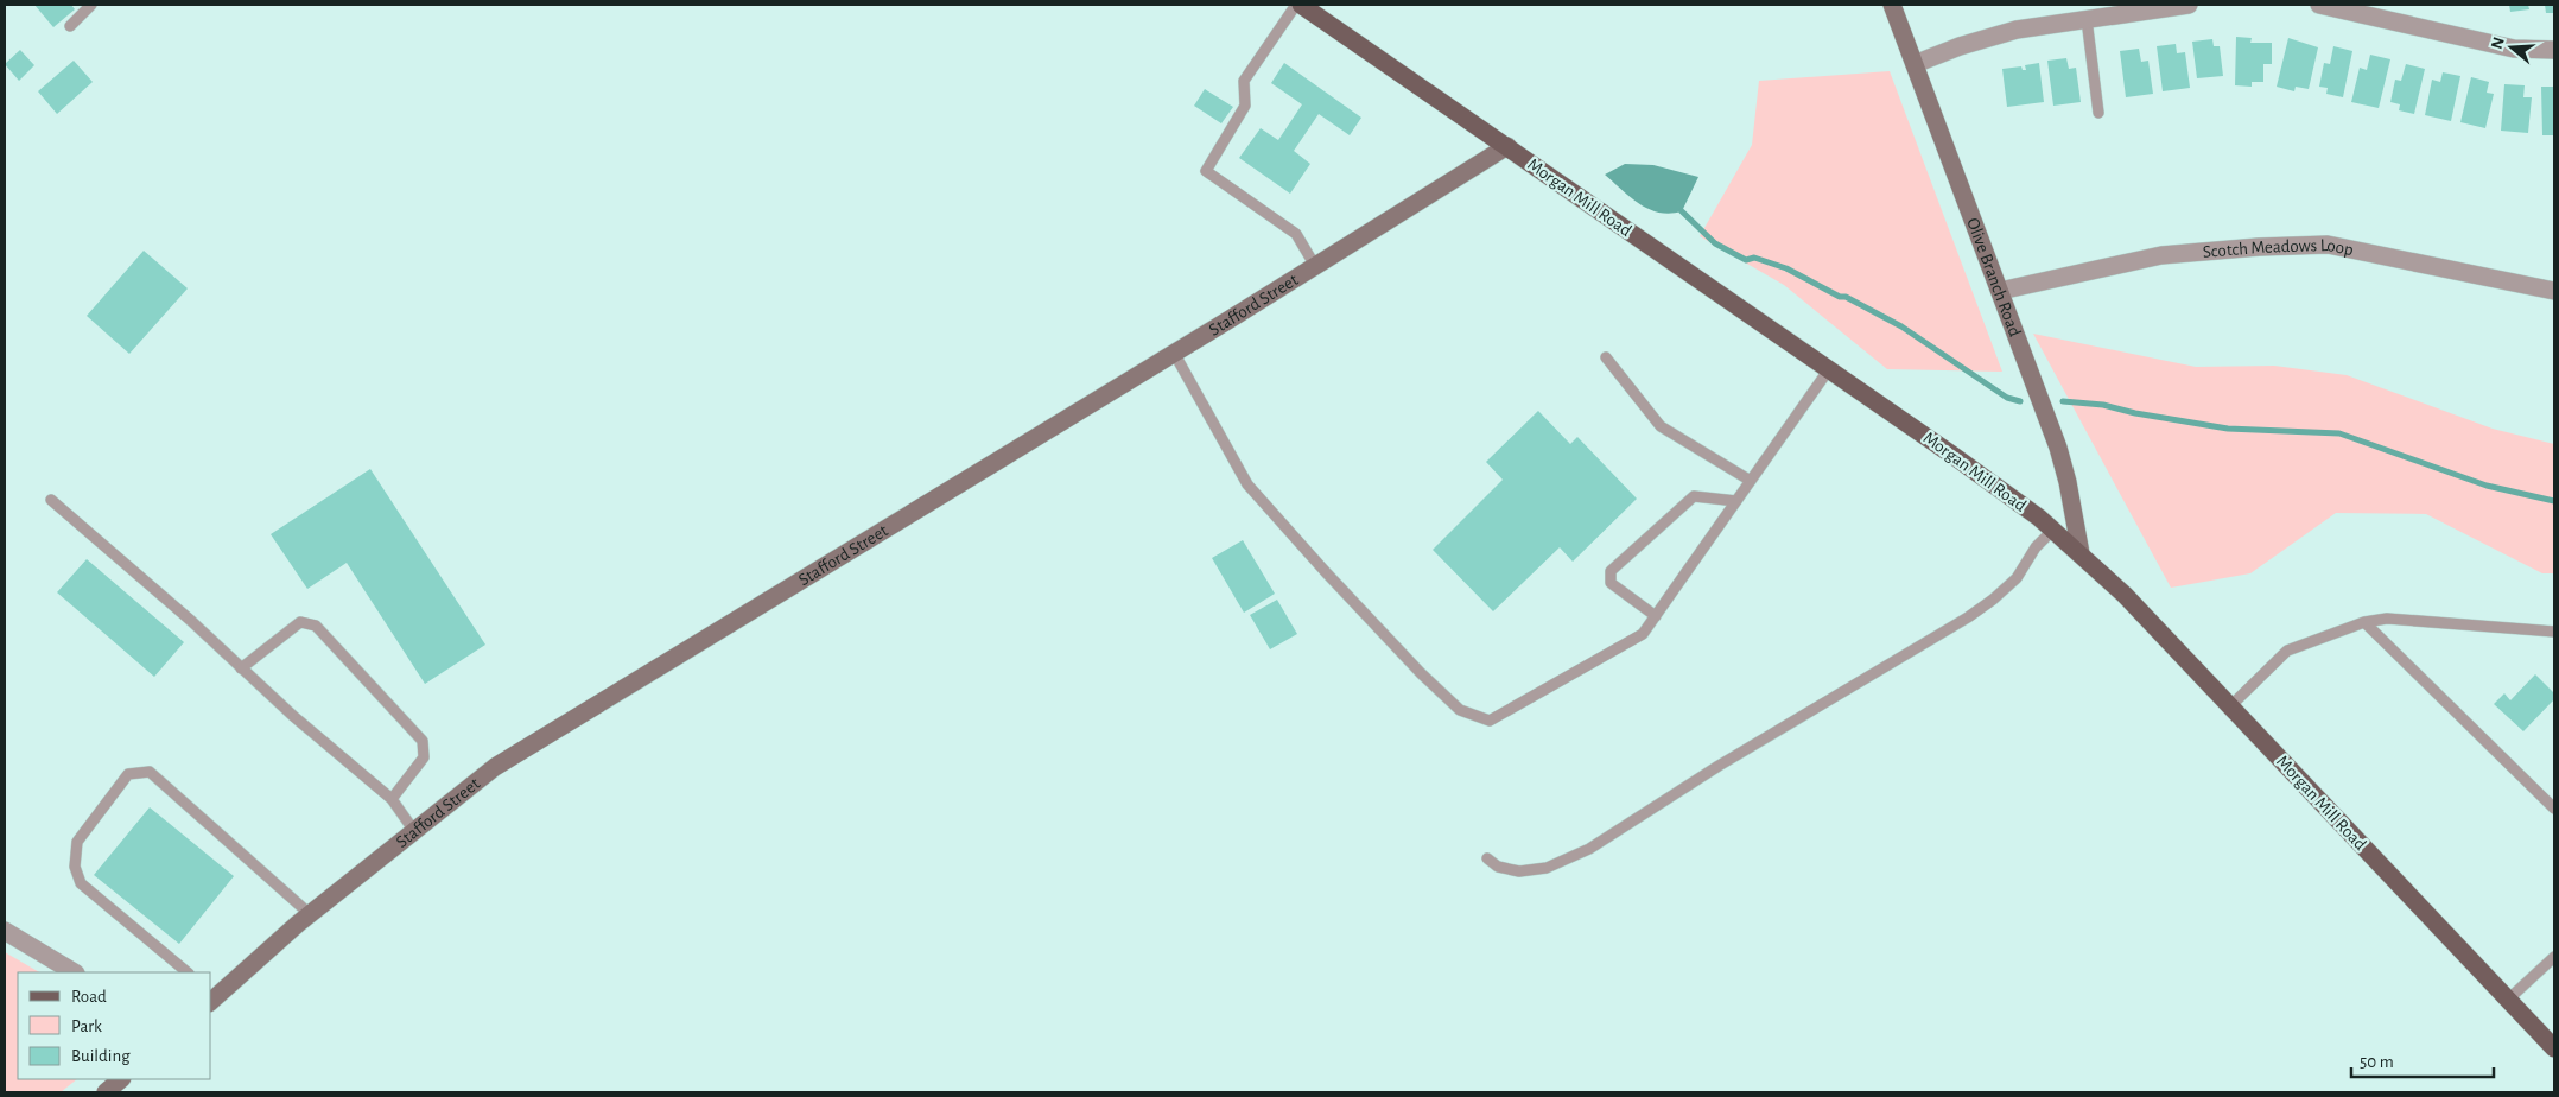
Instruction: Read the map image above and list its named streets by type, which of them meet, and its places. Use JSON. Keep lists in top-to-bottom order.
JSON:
{
  "streets": {
    "main road": ["Morgan Mill Road"],
    "street": ["Scotch Meadows Loop", "Olive Branch Road", "Stafford Street"]
  },
  "crossings": [
    ["Morgan Mill Road", "Olive Branch Road"],
    ["Morgan Mill Road", "Stafford Street"],
    ["Scotch Meadows Loop", "Olive Branch Road"]
  ],
  "legend": ["Road", "Park", "Building"],
  "scale_bar": "50 m",
  "north": "left"
}
